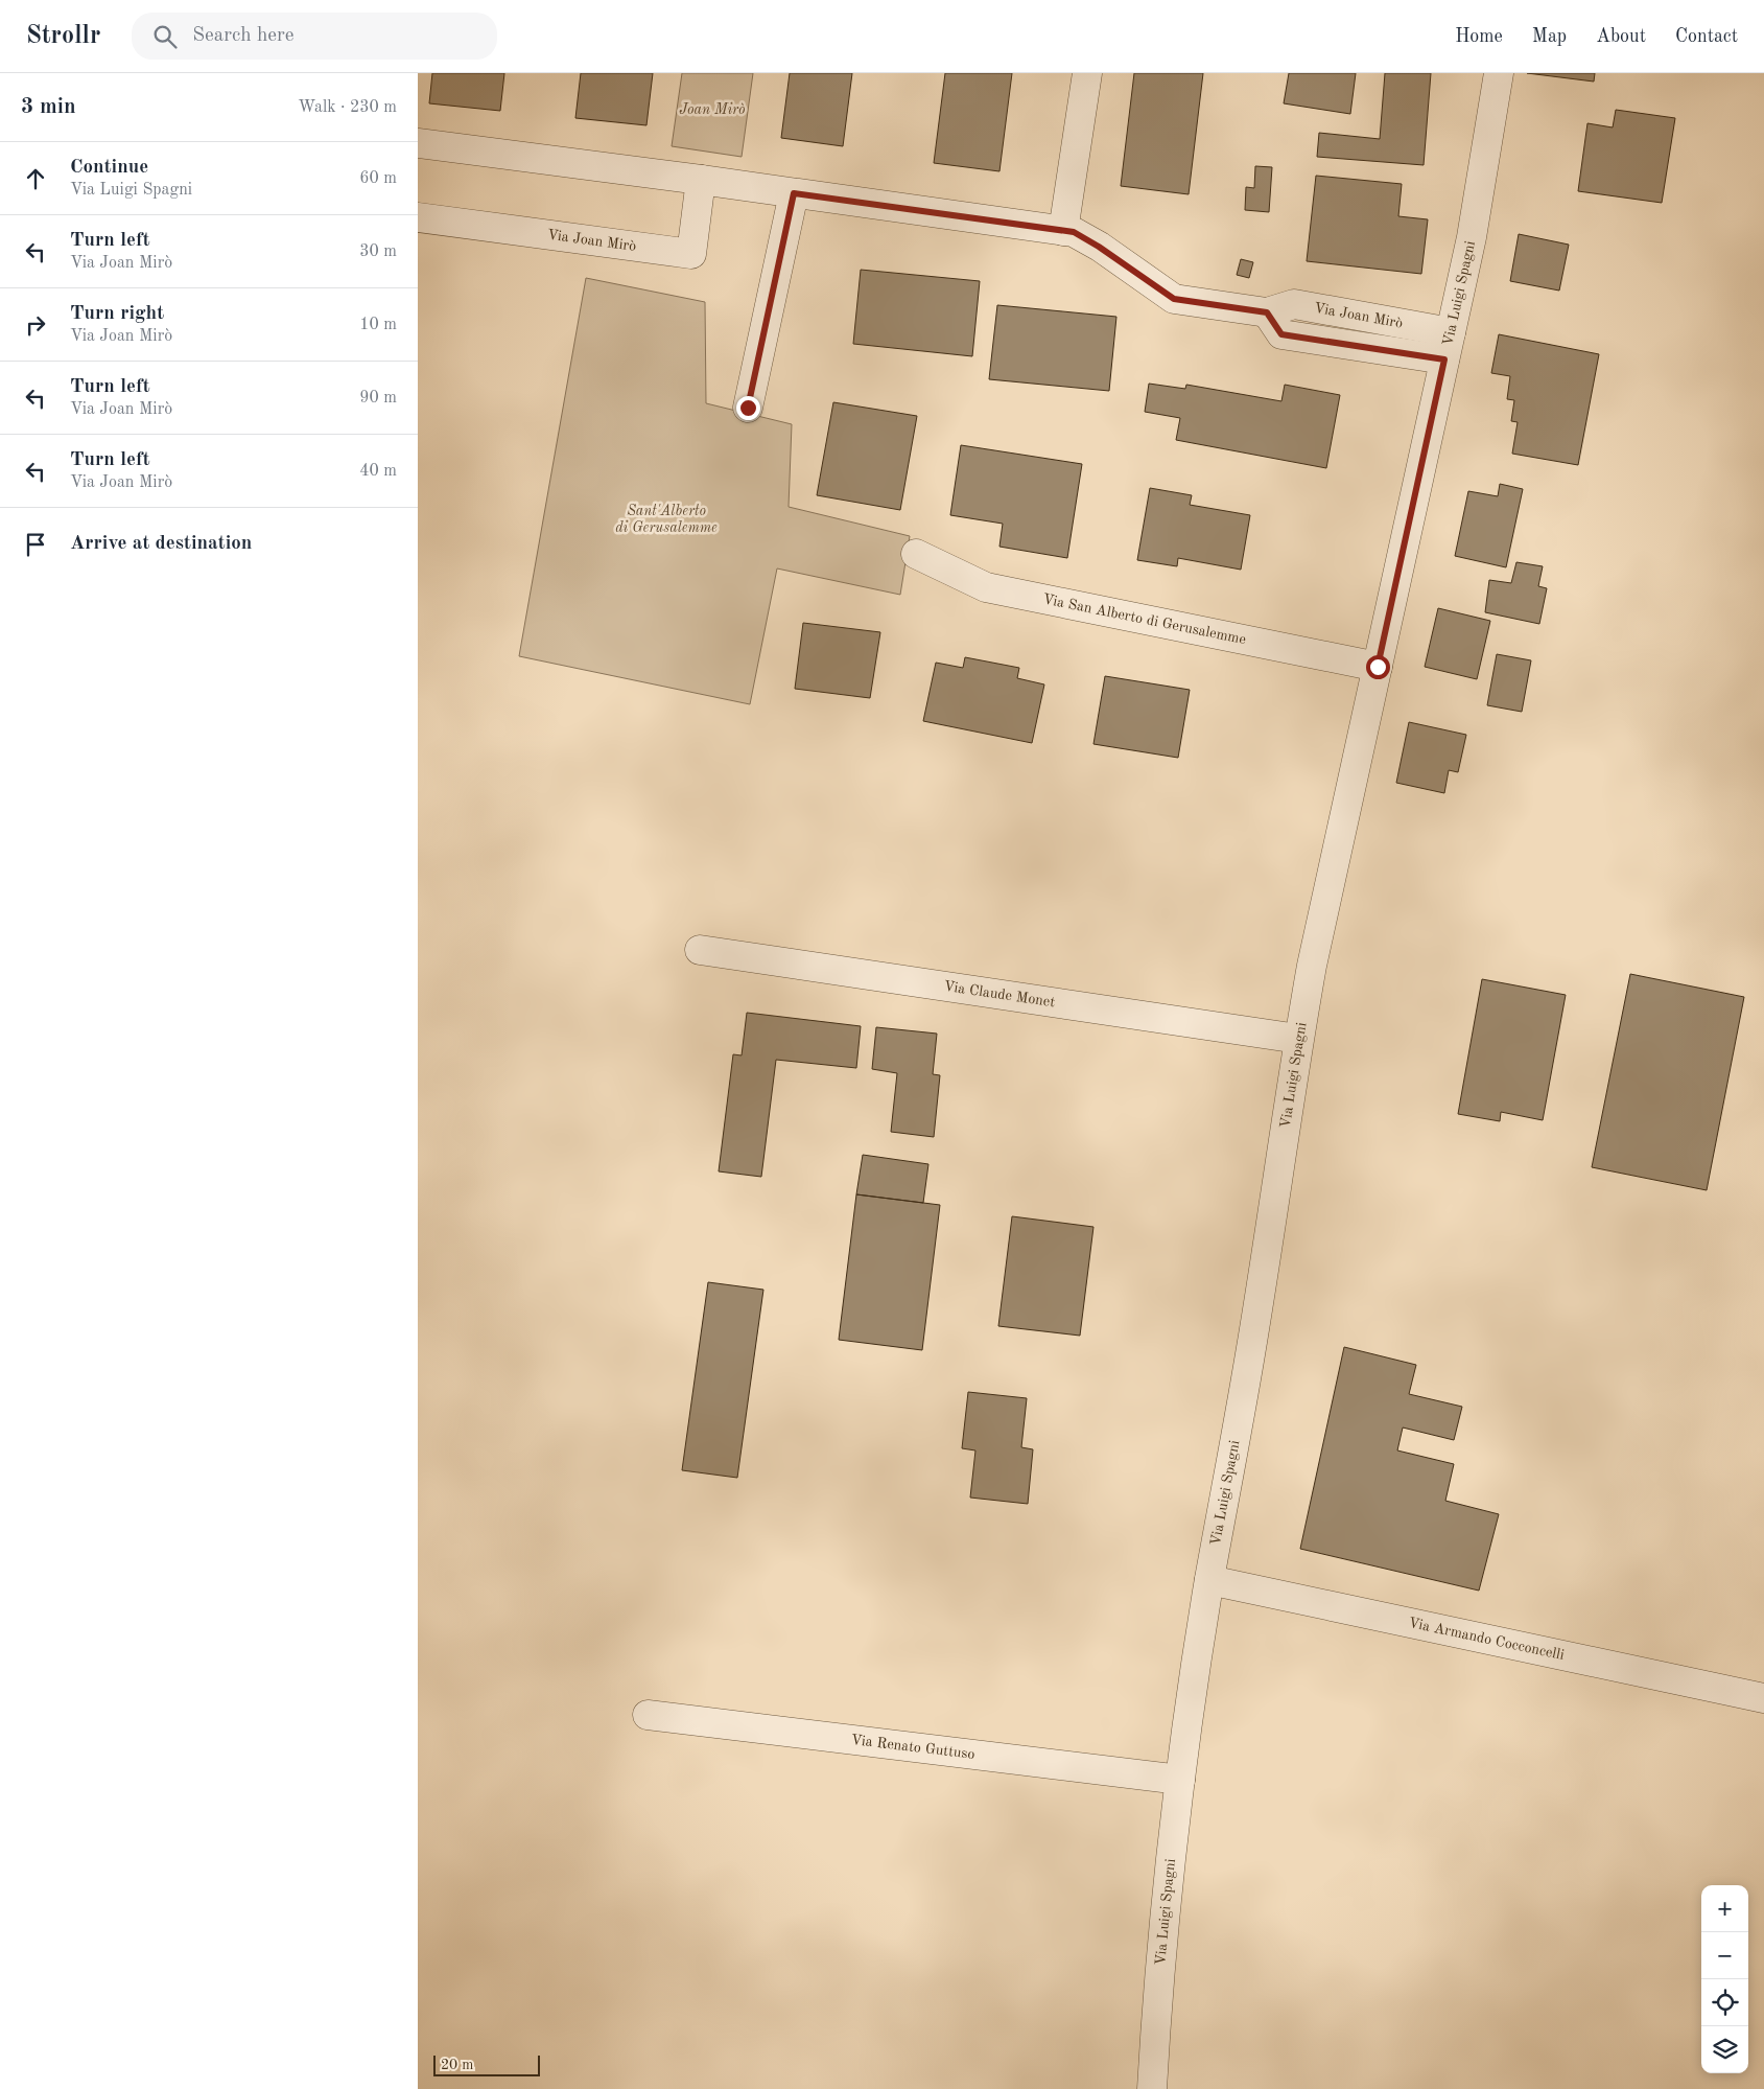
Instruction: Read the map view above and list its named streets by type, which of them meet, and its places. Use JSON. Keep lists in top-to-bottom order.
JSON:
{
  "streets": {
    "street": [
      "Via Joan Mirò",
      "Via Luigi Spagni",
      "Via San Alberto di Gerusalemme",
      "Via Claude Monet",
      "Via Armando Cocconcelli",
      "Via Renato Guttuso"
    ]
  },
  "crossings": [
    ["Via Joan Mirò", "Via Luigi Spagni"],
    ["Via Luigi Spagni", "Via San Alberto di Gerusalemme"],
    ["Via Luigi Spagni", "Via Claude Monet"],
    ["Via Luigi Spagni", "Via Armando Cocconcelli"],
    ["Via Luigi Spagni", "Via Renato Guttuso"]
  ],
  "parks": ["Joan Mirò", "Sant'Alberto di Gerusalemme"],
  "scale_bar": "20 m",
  "page": {
    "header": "Strollr",
    "search": "Search here",
    "nav": [
      "Home",
      "Map",
      "About",
      "Contact"
    ],
    "heading": ["3 min", "Walk · 230 m"],
    "list": [
      ["Continue", "Via Luigi Spagni", "60 m"],
      ["Turn left", "Via Joan Mirò", "30 m"],
      ["Turn right", "Via Joan Mirò", "10 m"],
      ["Turn left", "Via Joan Mirò", "90 m"],
      ["Turn left", "Via Joan Mirò", "40 m"],
      "Arrive at destination"
    ],
    "map_buttons": ["+", "−"],
    "scale": "20 m"
  }
}
